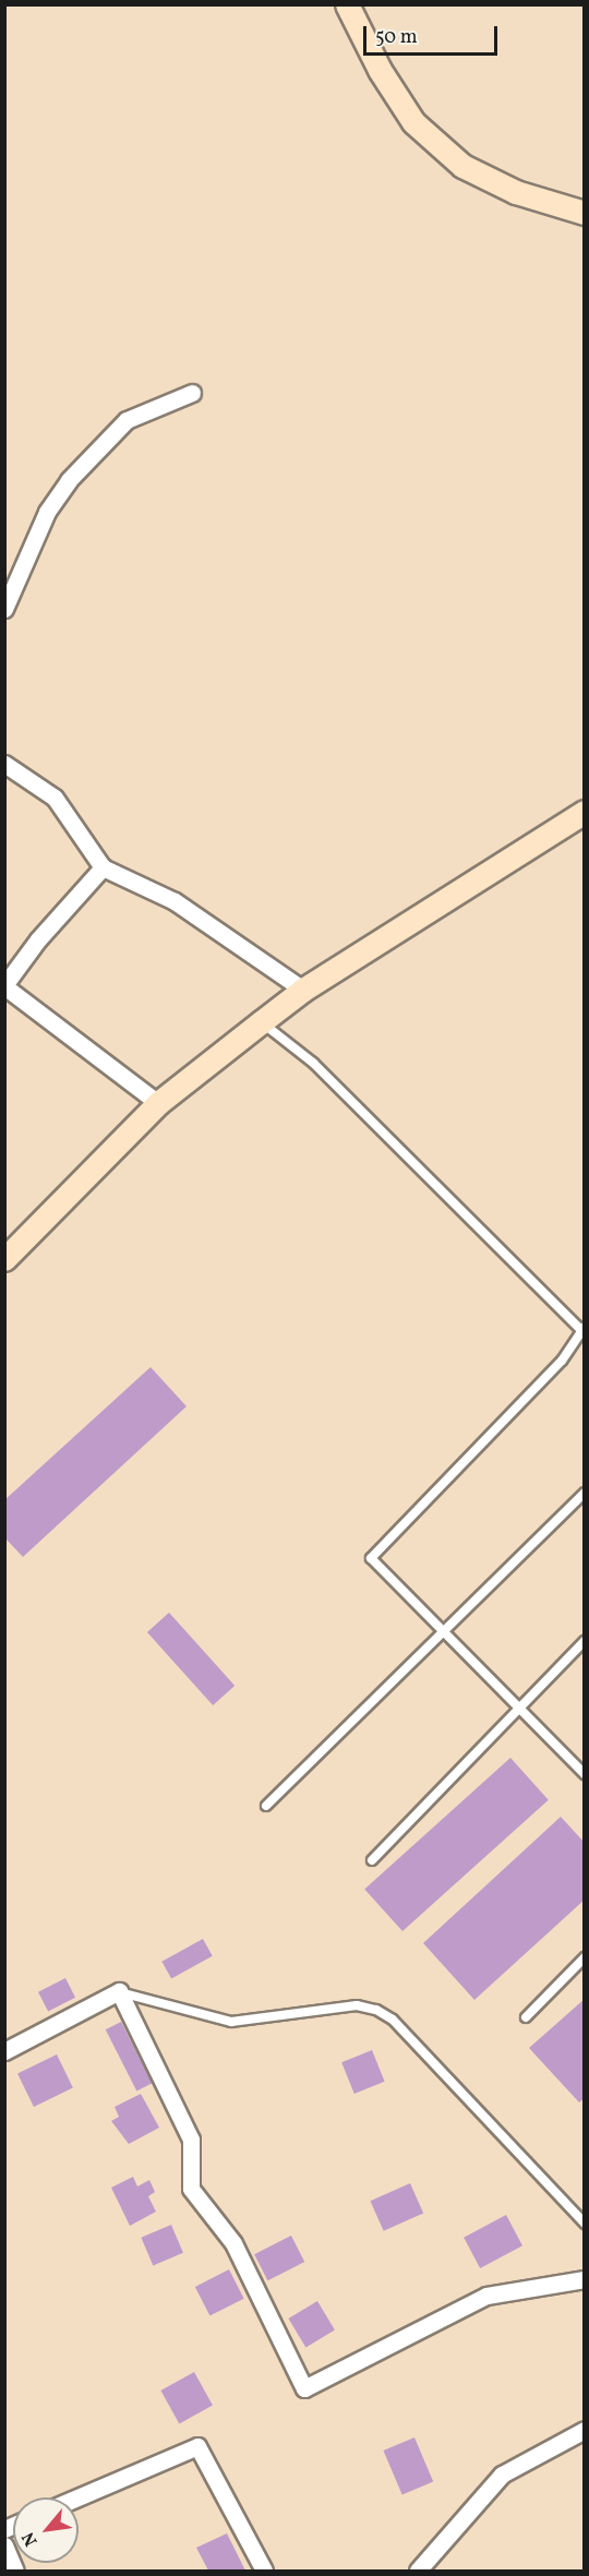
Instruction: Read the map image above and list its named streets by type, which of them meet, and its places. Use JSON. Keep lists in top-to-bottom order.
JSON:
{
  "scale_bar": "50 m",
  "north": "bottom left"
}
